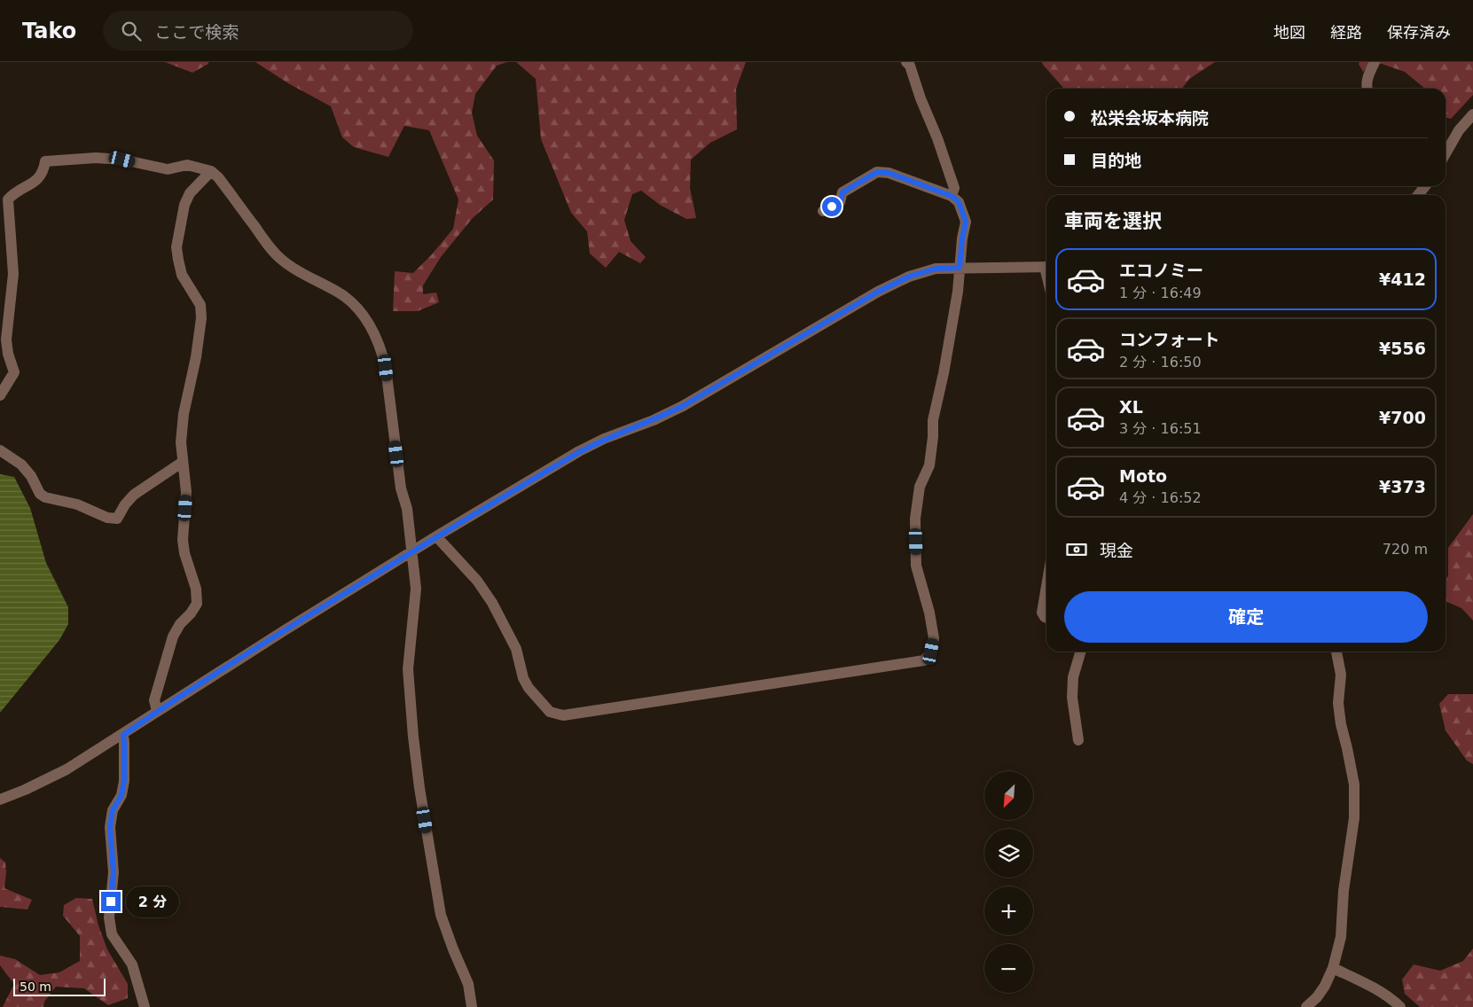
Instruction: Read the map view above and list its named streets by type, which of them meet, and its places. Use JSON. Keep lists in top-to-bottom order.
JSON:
{
  "scale_bar": "50 m",
  "north": "bottom left",
  "page": {
    "header": "Tako",
    "search": "ここで検索",
    "nav": ["地図", "経路", "保存済み"],
    "banner": ["松栄会坂本病院", "目的地"],
    "heading": "車両を選択",
    "list": [
      {
        "name": "エコノミー",
        "note": "1 分 · 16:49",
        "value": "¥412"
      },
      {
        "name": "コンフォート",
        "note": "2 分 · 16:50",
        "value": "¥556"
      },
      {
        "name": "XL",
        "note": "3 分 · 16:51",
        "value": "¥700"
      },
      {
        "name": "Moto",
        "note": "4 分 · 16:52",
        "value": "¥373"
      }
    ],
    "pay": ["現金", "720 m"],
    "buttons": "確定",
    "map_buttons": ["+", "−"],
    "bubble": "2 分",
    "scale": "50 m"
  }
}
